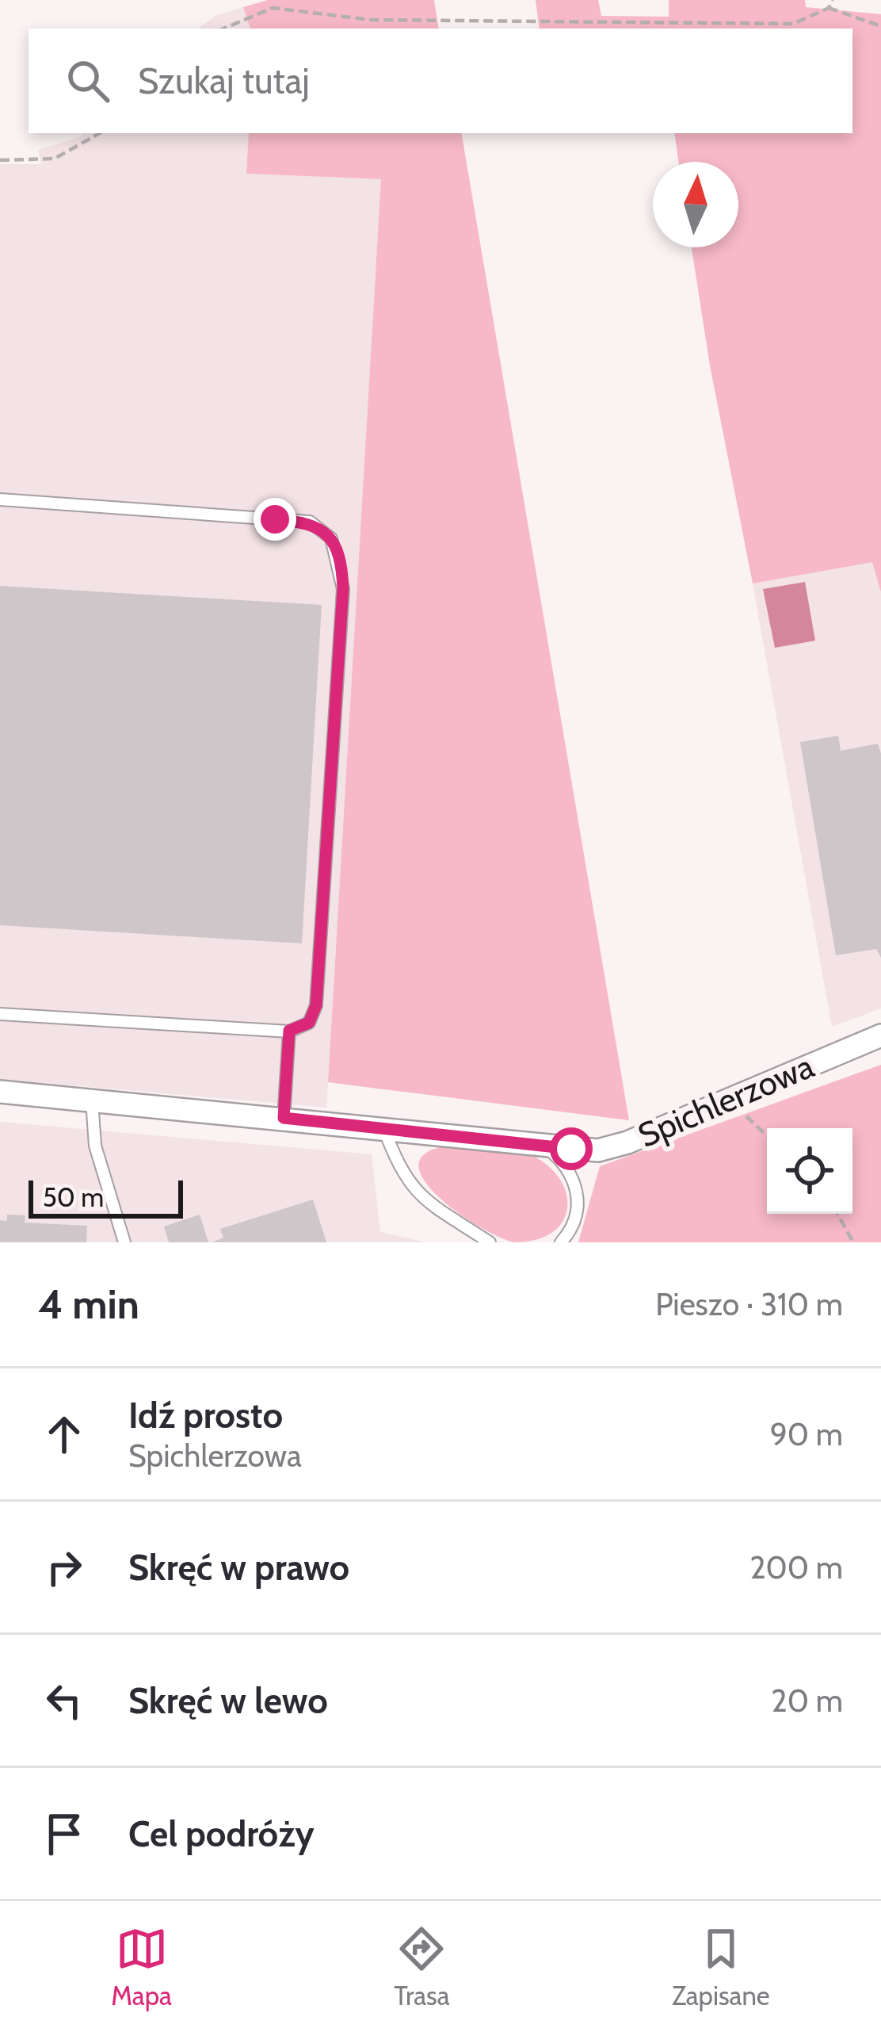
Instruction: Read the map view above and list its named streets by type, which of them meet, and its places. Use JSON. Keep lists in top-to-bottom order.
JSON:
{
  "streets": {
    "street": ["Spichlerzowa"]
  },
  "scale_bar": "50 m",
  "north": "top",
  "page": {
    "search": "Szukaj tutaj",
    "scale": "50 m",
    "heading": ["4 min", "Pieszo · 310 m"],
    "list": [
      ["Idź prosto", "Spichlerzowa", "90 m"],
      ["Skręć w prawo", "200 m"],
      ["Skręć w lewo", "20 m"],
      "Cel podróży"
    ],
    "nav": ["Mapa", "Trasa", "Zapisane"]
  }
}
